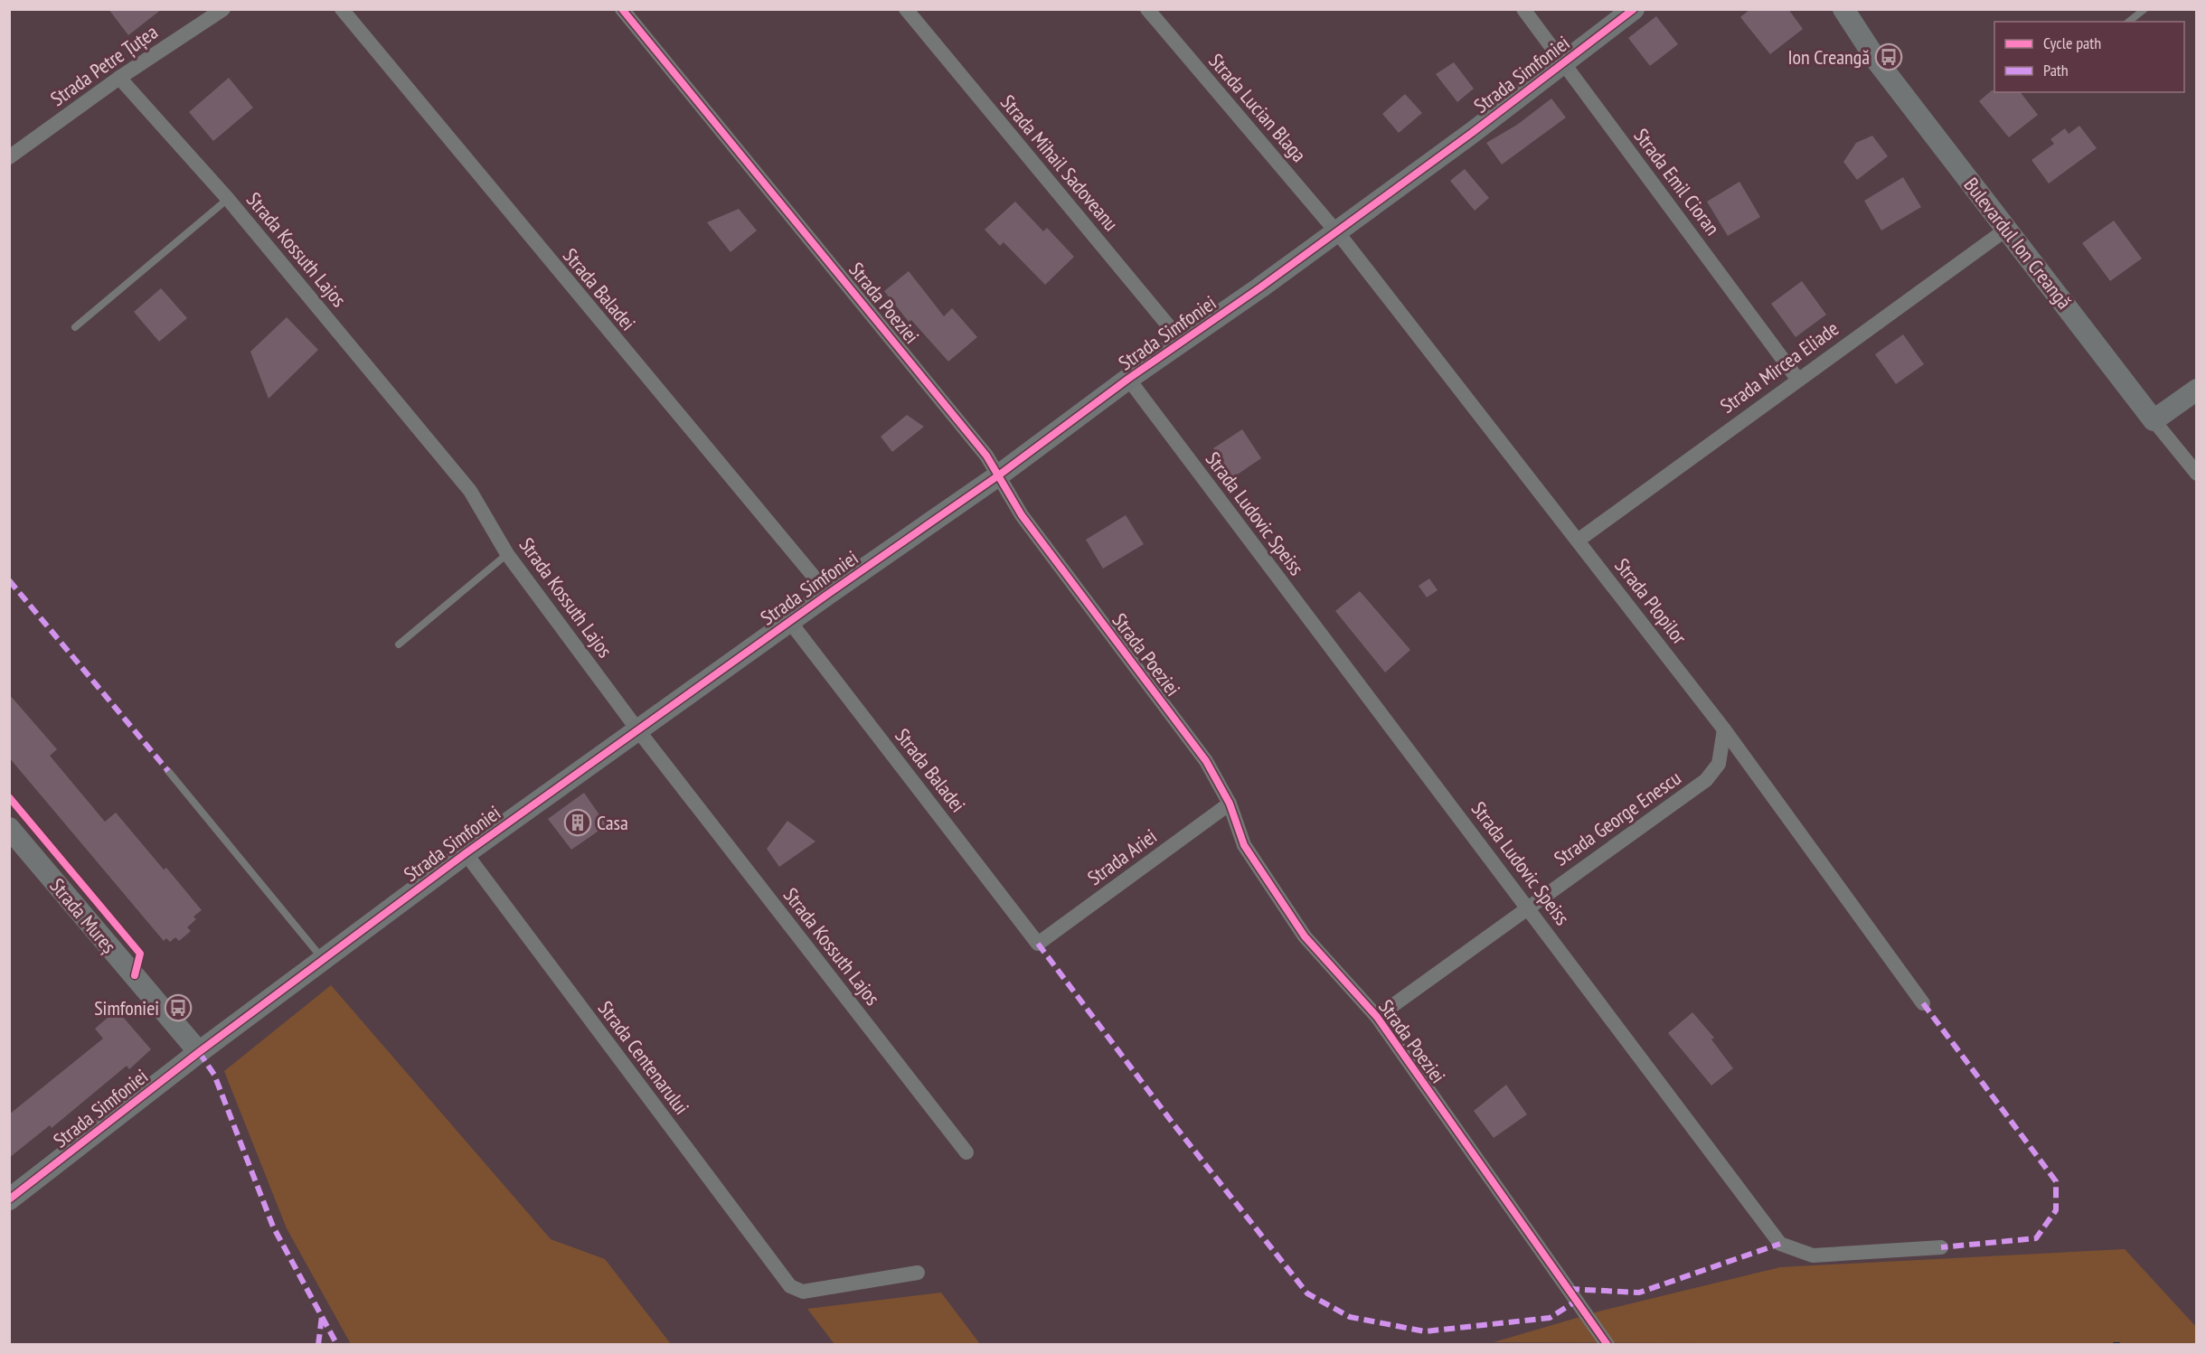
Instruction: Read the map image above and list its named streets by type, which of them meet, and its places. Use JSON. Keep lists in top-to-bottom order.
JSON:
{
  "streets": {
    "street": [
      "Strada Petre Țuțea",
      "Strada Simfoniei",
      "Strada Lucian Blaga",
      "Strada Mihail Sadoveanu",
      "Strada Emil Cioran",
      "Bulevardul Ion Creangă",
      "Strada Kossuth Lajos",
      "Strada Baladei",
      "Strada Poeziei",
      "Strada Mircea Eliade",
      "Strada Ludovic Speiss",
      "Strada Plopilor",
      "Strada George Enescu",
      "Strada Ariei",
      "Strada Mureș",
      "Strada Centenarului"
    ]
  },
  "crossings": [
    ["Strada Petre Țuțea", "Strada Kossuth Lajos"],
    ["Strada Simfoniei", "Strada Lucian Blaga"],
    ["Strada Simfoniei", "Strada Mihail Sadoveanu"],
    ["Strada Simfoniei", "Strada Emil Cioran"],
    ["Strada Simfoniei", "Strada Kossuth Lajos"],
    ["Strada Simfoniei", "Strada Baladei"],
    ["Strada Simfoniei", "Strada Poeziei"],
    ["Strada Simfoniei", "Strada Ludovic Speiss"],
    ["Strada Simfoniei", "Strada Plopilor"],
    ["Strada Simfoniei", "Strada Mureș"],
    ["Strada Simfoniei", "Strada Centenarului"],
    ["Strada Lucian Blaga", "Strada Plopilor"],
    ["Strada Emil Cioran", "Strada Mircea Eliade"],
    ["Bulevardul Ion Creangă", "Strada Mircea Eliade"],
    ["Strada Baladei", "Strada Ariei"],
    ["Strada Poeziei", "Strada George Enescu"],
    ["Strada Poeziei", "Strada Ariei"],
    ["Strada Mircea Eliade", "Strada Plopilor"],
    ["Strada Ludovic Speiss", "Strada George Enescu"],
    ["Strada Plopilor", "Strada George Enescu"]
  ],
  "places": {
    "bus stop": ["Ion Creangă", "Simfoniei"],
    "building": ["Casa"]
  },
  "legend": ["Cycle path", "Path"]
}
